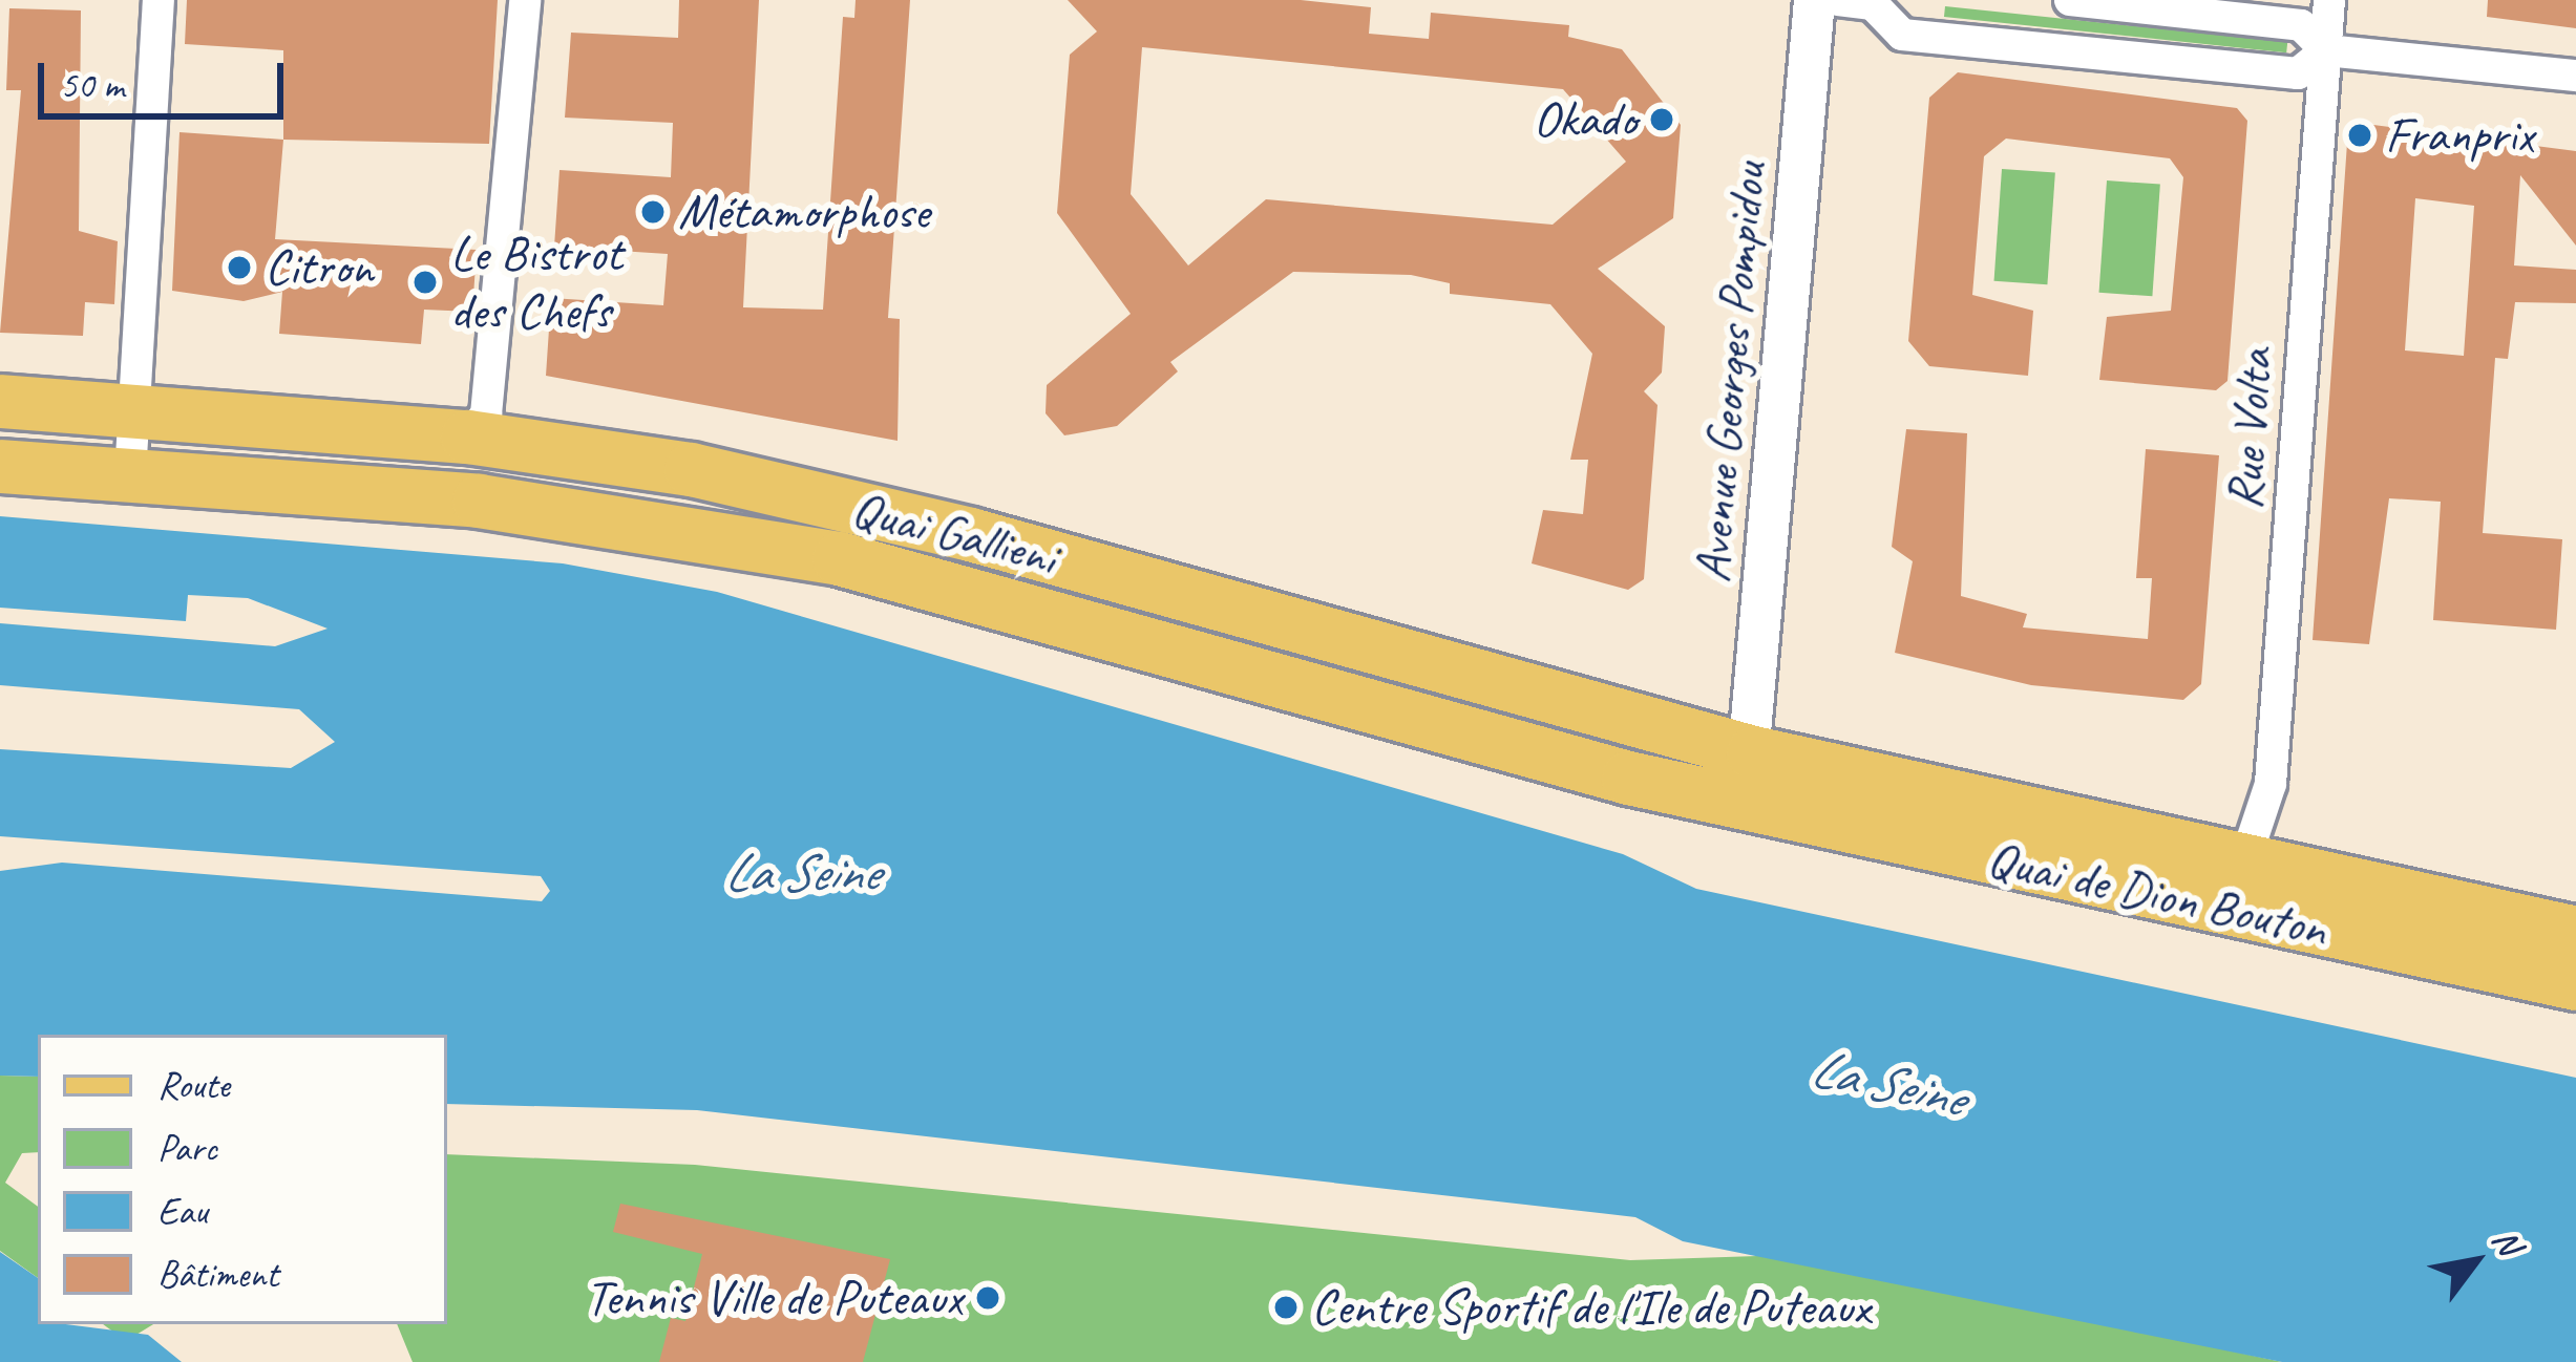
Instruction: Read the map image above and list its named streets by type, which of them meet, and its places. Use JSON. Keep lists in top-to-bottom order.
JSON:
{
  "streets": {
    "main road": ["Quai Gallieni", "Quai de Dion Bouton"],
    "street": ["Avenue Georges Pompidou", "Rue Volta"]
  },
  "crossings": [
    ["Avenue Georges Pompidou", "Quai Gallieni"],
    ["Avenue Georges Pompidou", "Quai de Dion Bouton"],
    ["Rue Volta", "Quai de Dion Bouton"],
    ["Quai Gallieni", "Quai de Dion Bouton"]
  ],
  "water": ["La Seine"],
  "places": [
    "Okado",
    "Franprix",
    "Métamorphose",
    "Citron",
    "Le Bistrot des Chefs",
    "Tennis Ville de Puteaux",
    "Centre Sportif de l'Ile de Puteaux"
  ],
  "legend": [
    "Route",
    "Parc",
    "Eau",
    "Bâtiment"
  ],
  "scale_bar": "50 m",
  "north": "top right"
}
